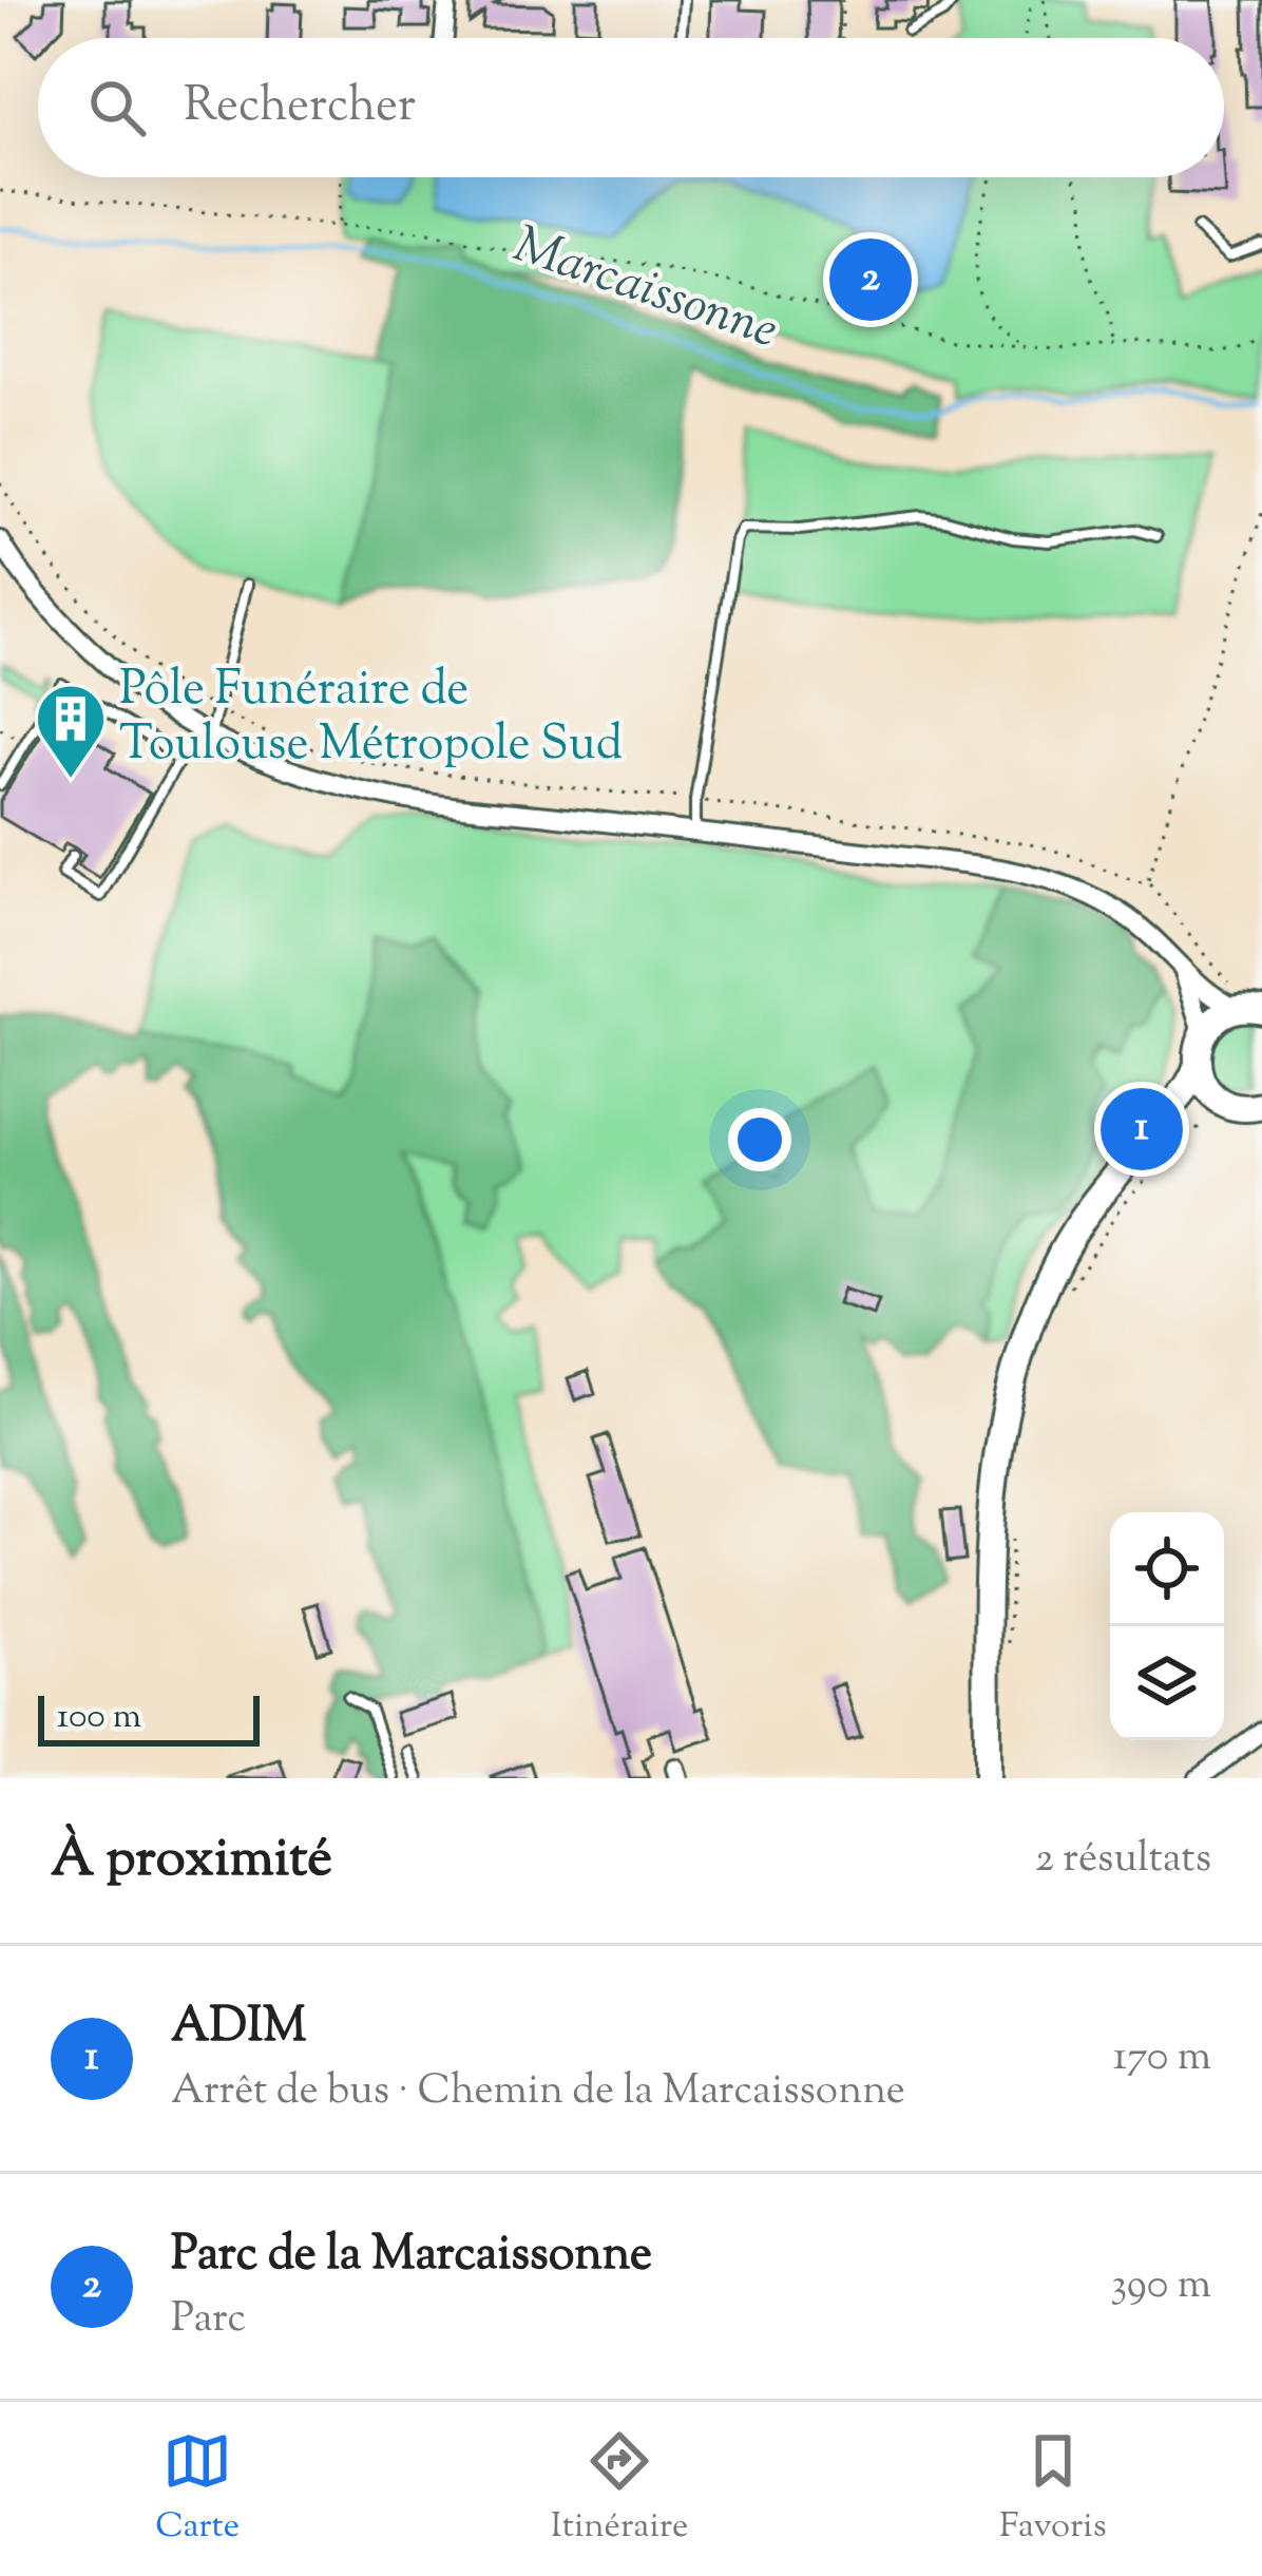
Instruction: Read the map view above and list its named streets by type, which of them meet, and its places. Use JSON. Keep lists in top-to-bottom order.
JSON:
{
  "water": ["Marcaissonne"],
  "places": {
    "building": ["Pôle Funéraire de Toulouse Métropole Sud"]
  },
  "scale_bar": "100 m",
  "page": {
    "search": "Rechercher",
    "pins": ["2", "1"],
    "scale": "100 m",
    "heading": ["À proximité", "2 résultats"],
    "list": [
      {
        "mark": "1",
        "name": "ADIM",
        "note": "Arrêt de bus · Chemin de la Marcaissonne",
        "value": "170 m"
      },
      {
        "mark": "2",
        "name": "Parc de la Marcaissonne",
        "note": "Parc",
        "value": "390 m"
      }
    ],
    "nav": ["Carte", "Itinéraire", "Favoris"]
  }
}
